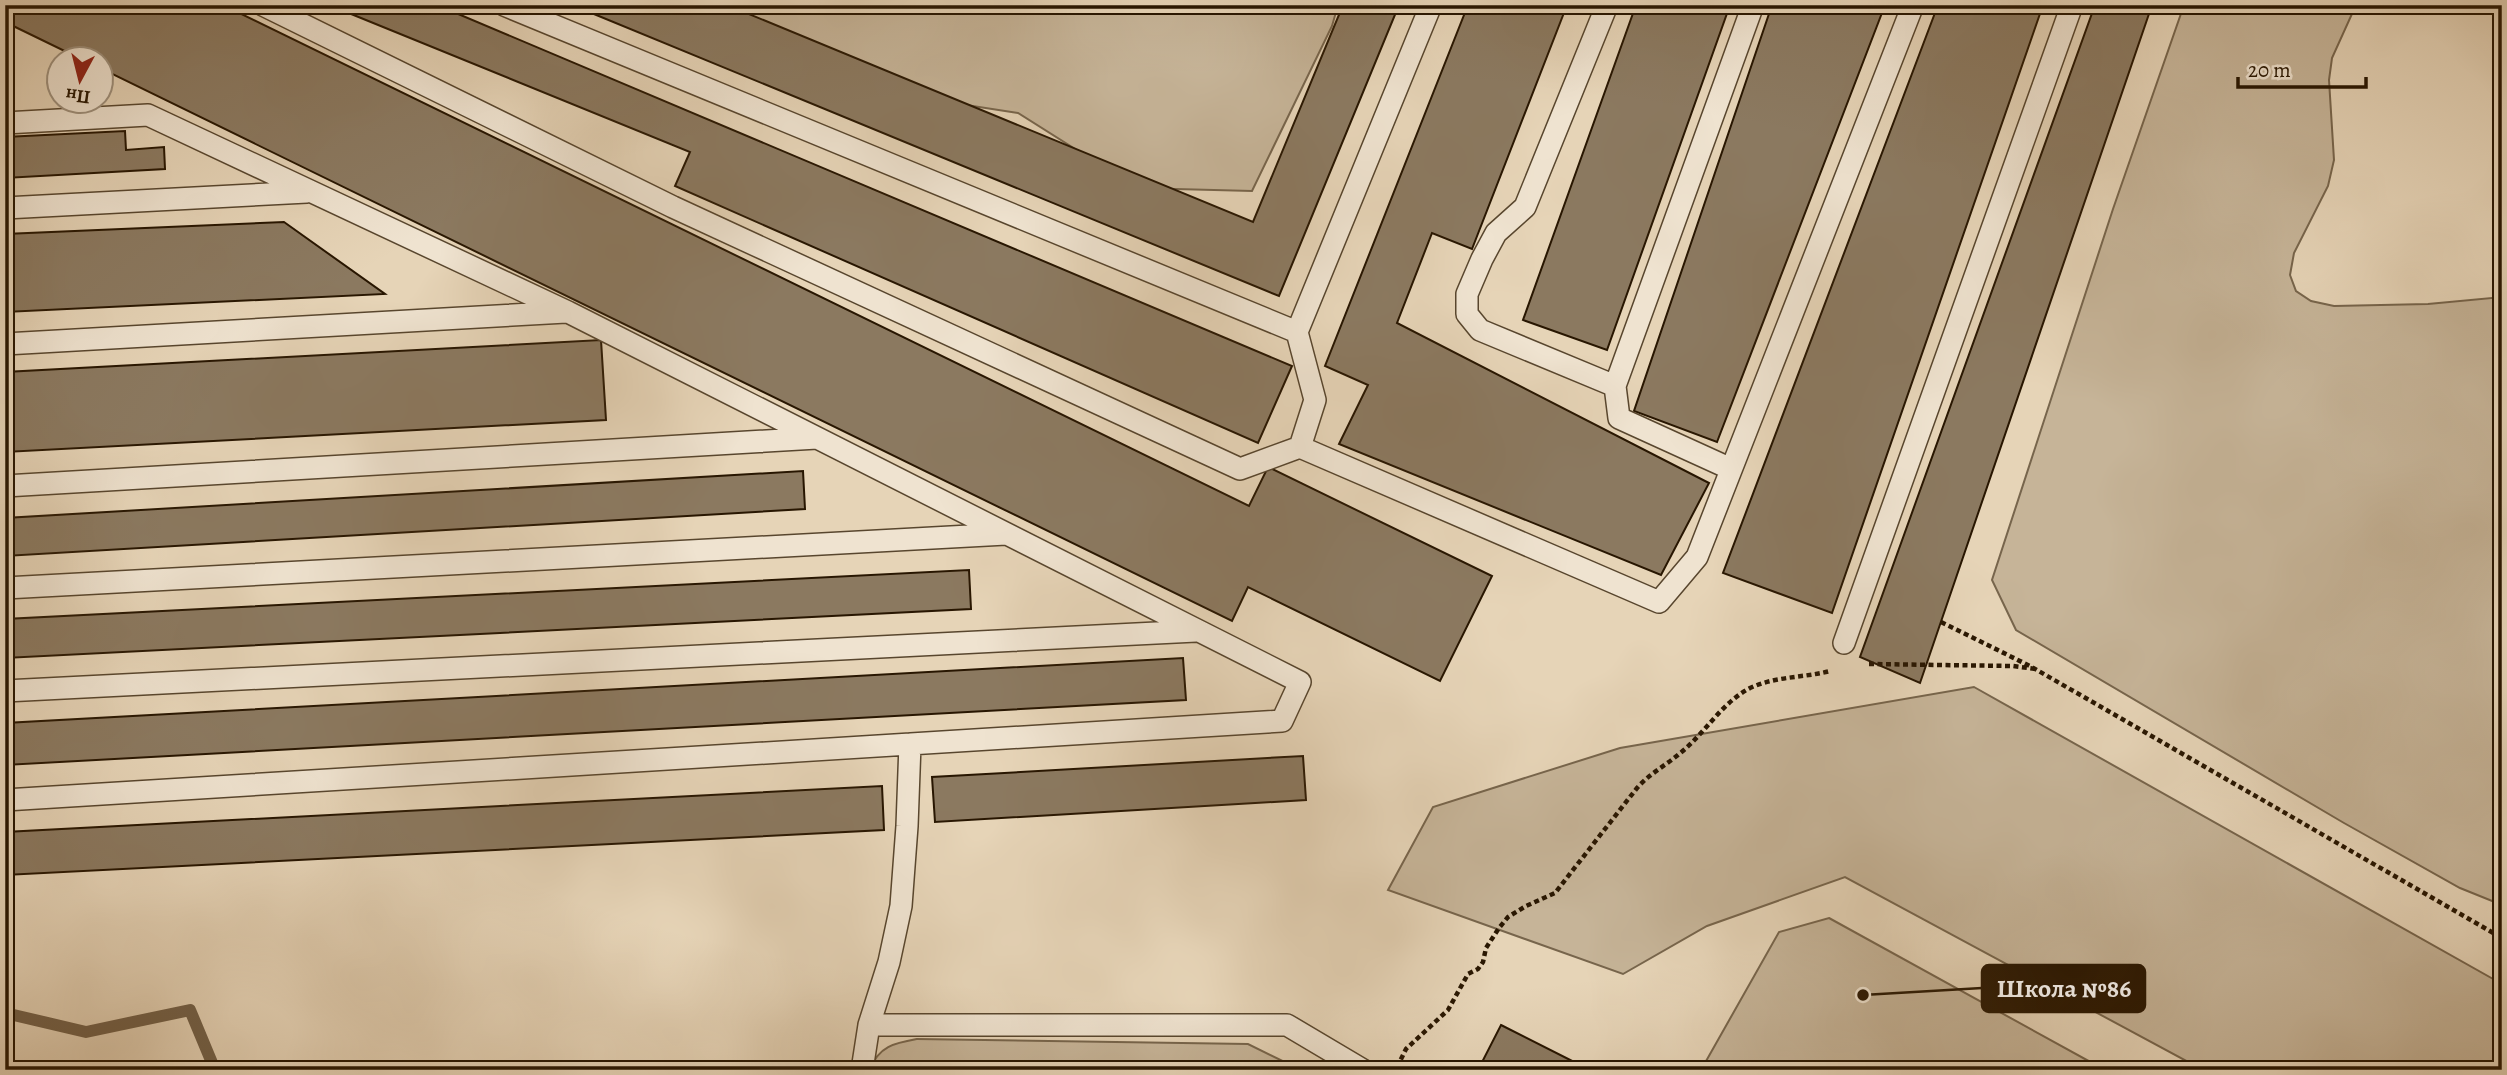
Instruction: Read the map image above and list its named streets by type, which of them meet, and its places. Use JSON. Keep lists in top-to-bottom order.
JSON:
{
  "places": ["Школа №86"],
  "scale_bar": "20 m",
  "north": "bottom"
}
